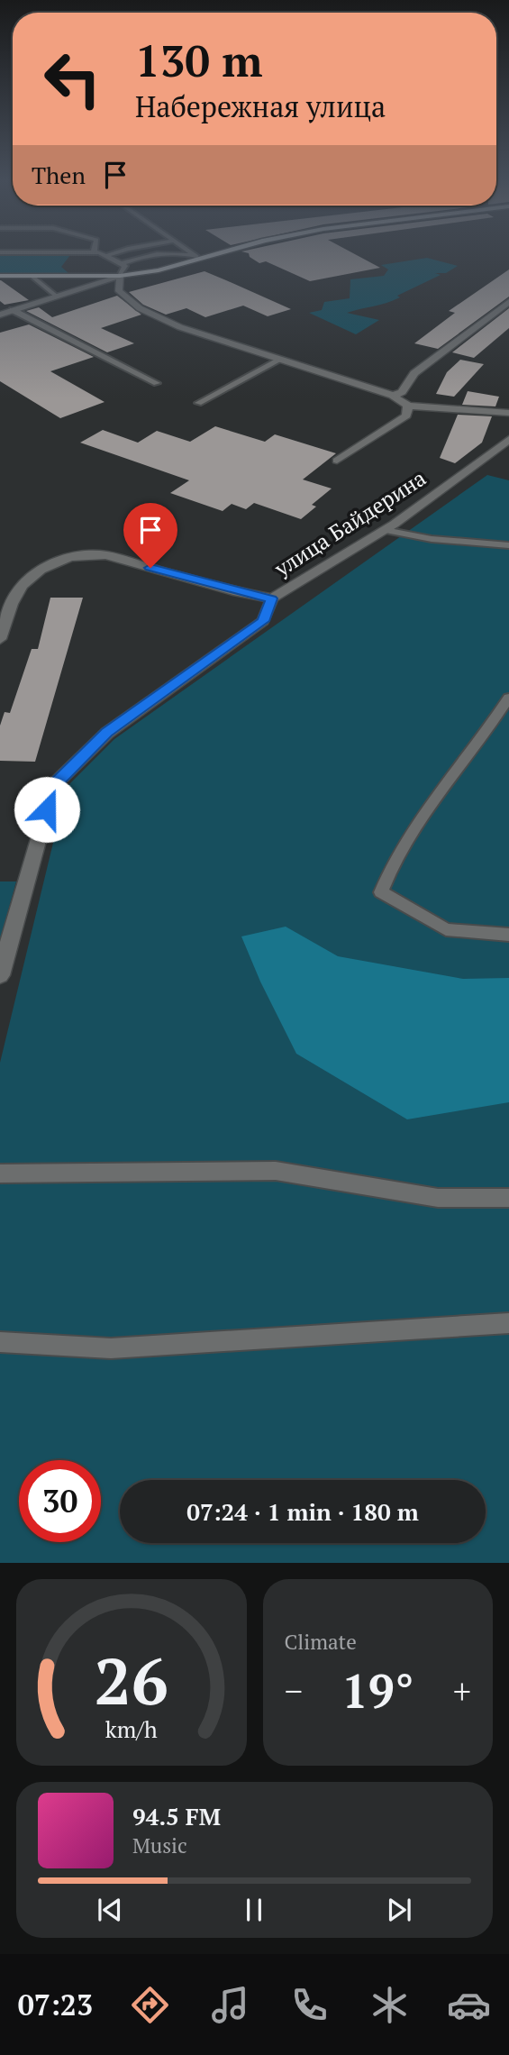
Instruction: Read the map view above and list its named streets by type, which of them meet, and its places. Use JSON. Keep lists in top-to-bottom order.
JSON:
{
  "streets": {
    "street": ["улица Байдерина"]
  },
  "page": {
    "turn": ["130 m", "Набережная улица"],
    "then": "Then",
    "limit": "30",
    "trip": "07:24 · 1 min · 180 m",
    "tile": "Climate",
    "heat": ["−", "19°", "+"],
    "song": ["94.5 FM", "Music"],
    "tabs": "07:23",
    "gauge": ["26", "km/h"]
  }
}
